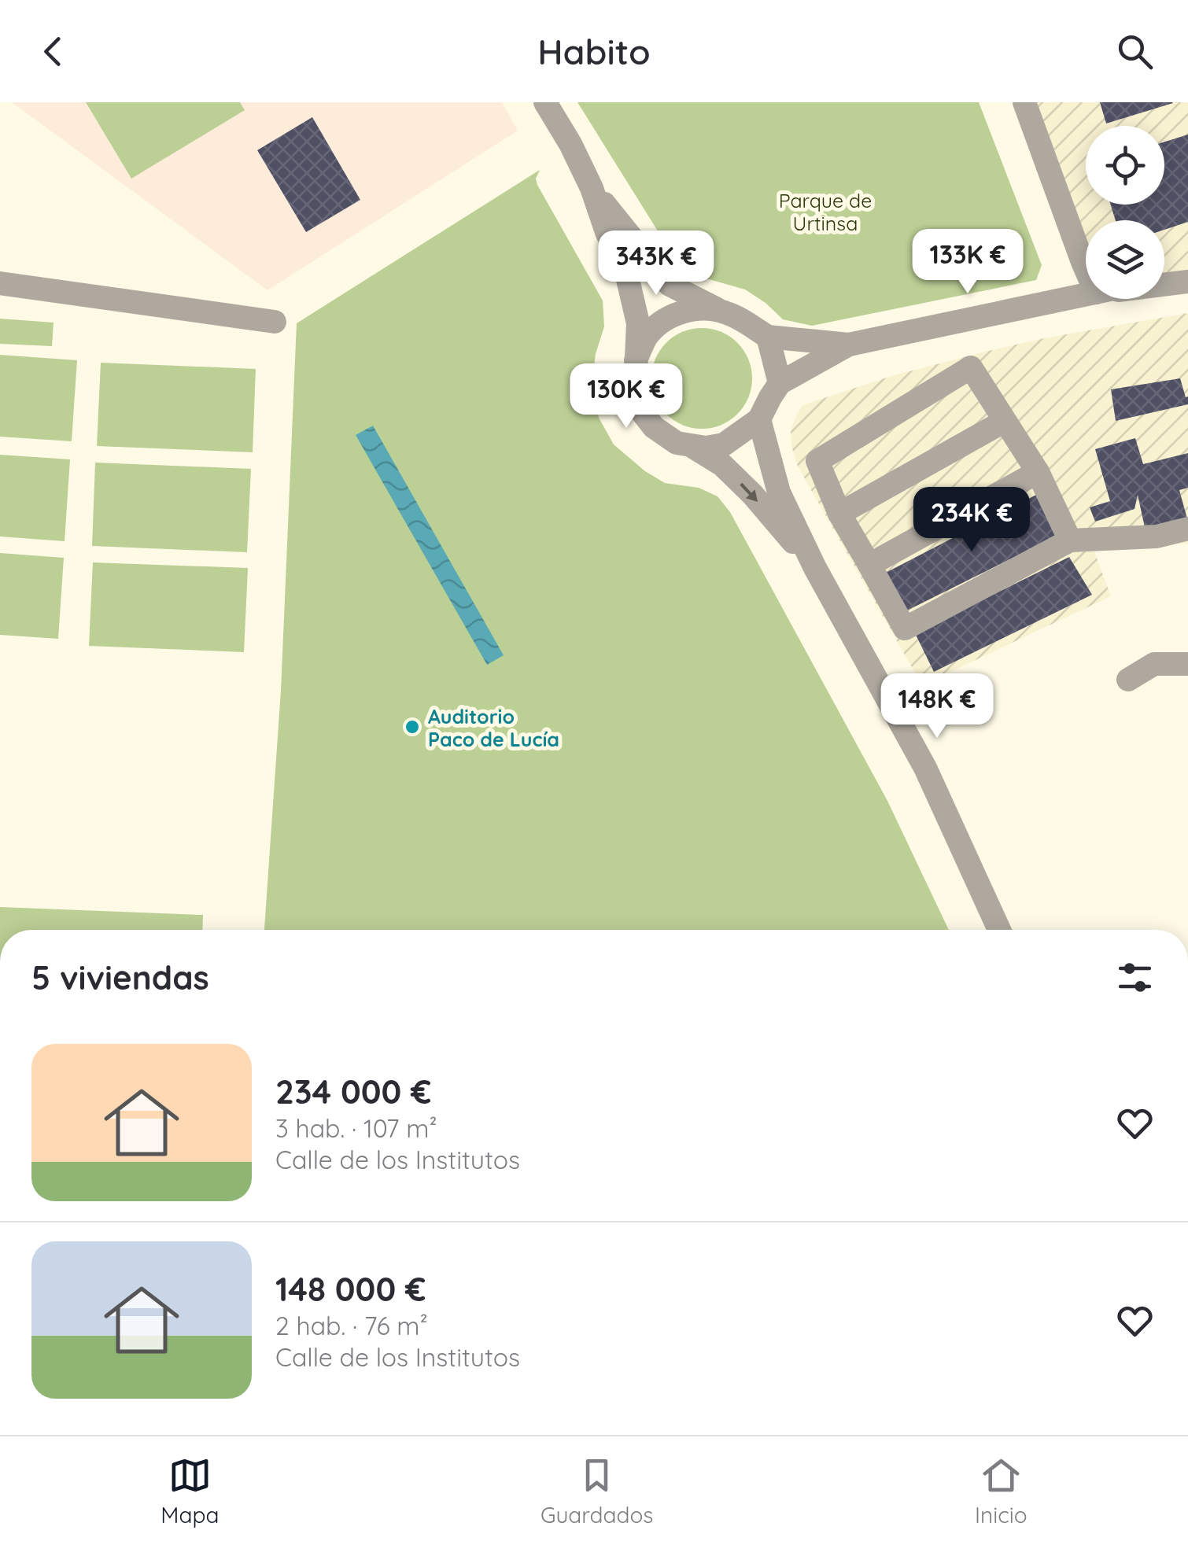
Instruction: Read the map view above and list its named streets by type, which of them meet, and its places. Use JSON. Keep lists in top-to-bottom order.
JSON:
{
  "parks": ["Parque de Urtinsa"],
  "places": ["Auditorio Paco de Lucía"],
  "page": {
    "header": "Habito",
    "price": [
      "133K €",
      "343K €",
      "130K €",
      "234K €",
      "148K €"
    ],
    "heading": "5 viviendas",
    "list": [
      {
        "name": "234 000 €",
        "note": "3 hab. · 107 m² · Calle de los Institutos"
      },
      {
        "name": "148 000 €",
        "note": "2 hab. · 76 m² · Calle de los Institutos"
      }
    ],
    "tabs": ["Mapa", "Guardados", "Inicio"]
  }
}
